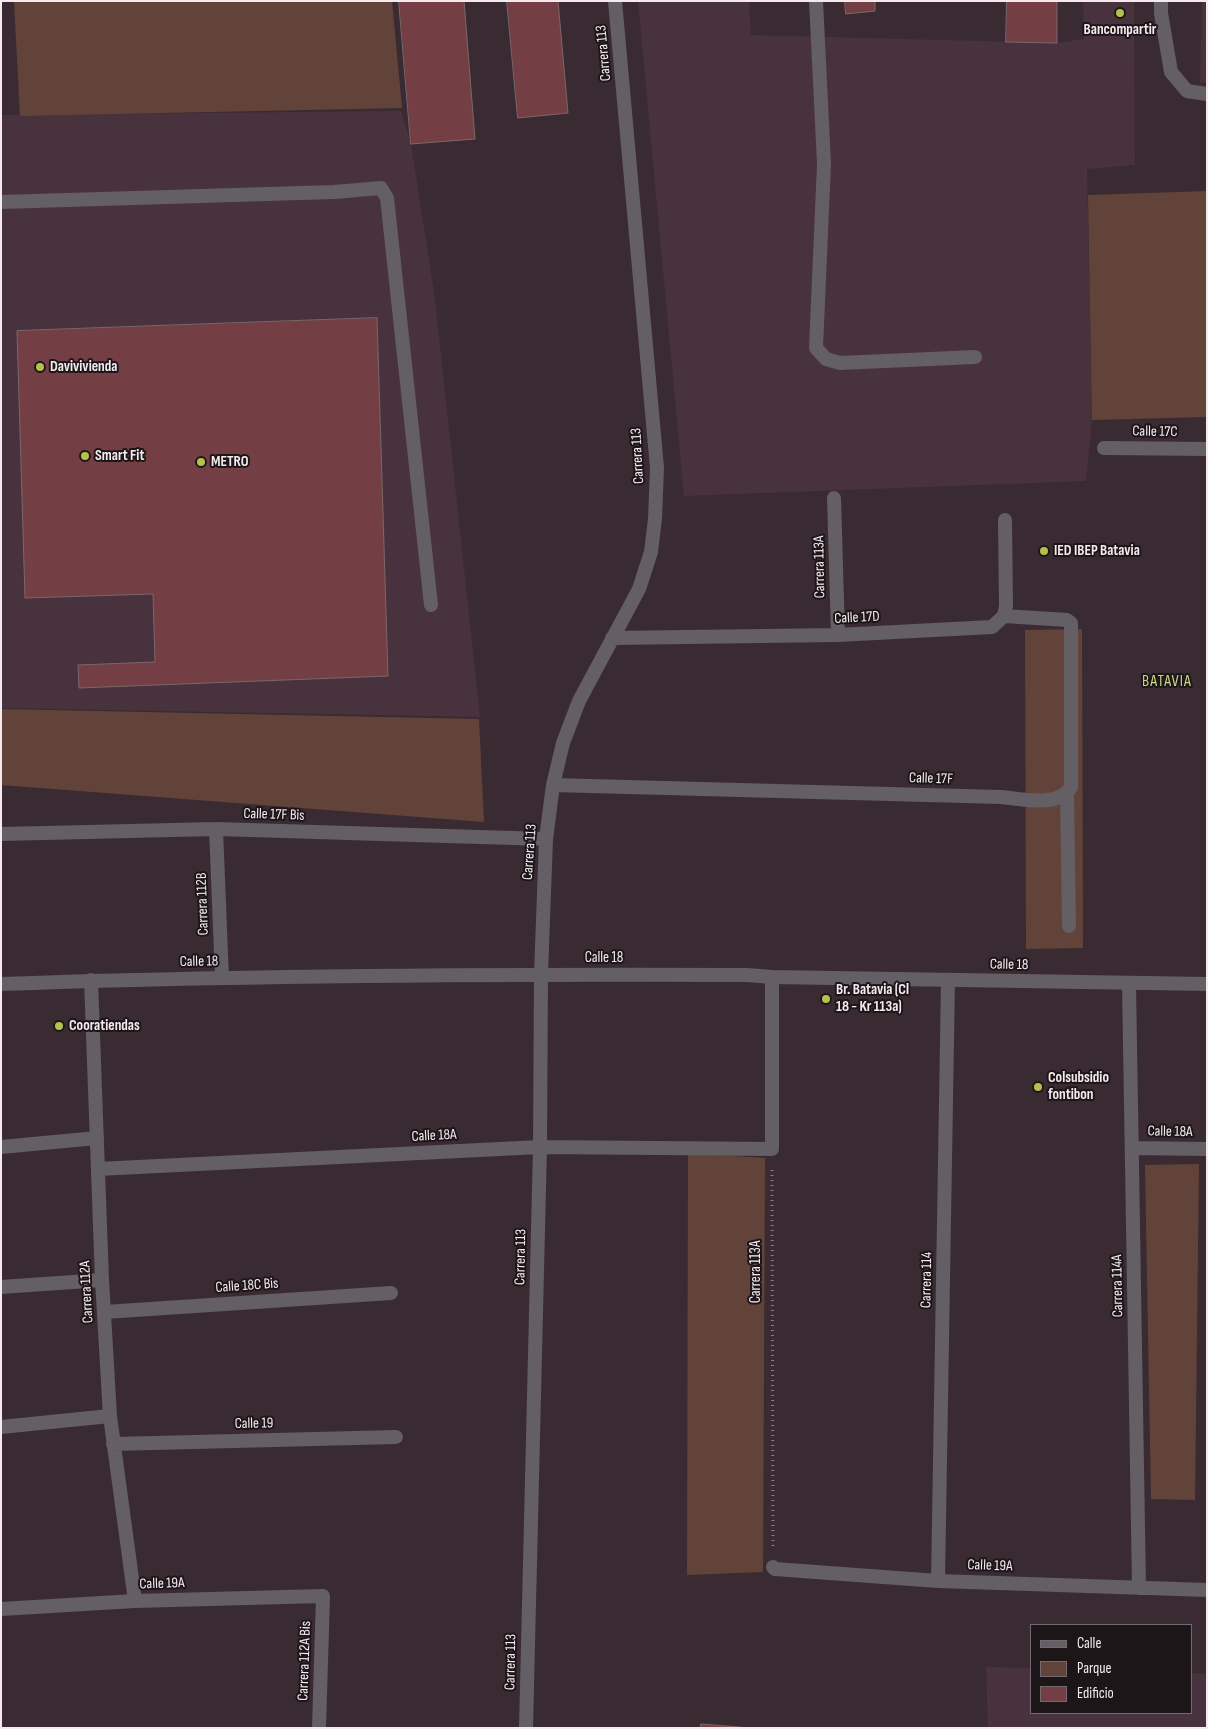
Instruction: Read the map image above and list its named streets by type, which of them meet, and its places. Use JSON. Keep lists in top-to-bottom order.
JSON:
{
  "streets": {
    "street": [
      "Carrera 113",
      "Calle 17C",
      "Carrera 113A",
      "Calle 17D",
      "Calle 17F",
      "Calle 17F Bis",
      "Carrera 112B",
      "Calle 18",
      "Calle 18A",
      "Carrera 114",
      "Calle 18C Bis",
      "Carrera 114A",
      "Carrera 112A",
      "Calle 19",
      "Calle 19A",
      "Carrera 112A Bis"
    ]
  },
  "crossings": [
    ["Carrera 113", "Calle 17D"],
    ["Carrera 113", "Calle 17F"],
    ["Carrera 113", "Calle 17F Bis"],
    ["Carrera 113", "Calle 18"],
    ["Carrera 113", "Calle 18A"],
    ["Carrera 113A", "Calle 17D"],
    ["Carrera 113A", "Calle 18A"],
    ["Carrera 113A", "Calle 19A"],
    ["Calle 17F Bis", "Carrera 112B"],
    ["Carrera 112B", "Calle 18"],
    ["Calle 18", "Carrera 114"],
    ["Calle 18", "Carrera 114A"],
    ["Calle 18", "Carrera 112A"],
    ["Calle 18A", "Carrera 114A"],
    ["Calle 18A", "Carrera 112A"],
    ["Carrera 114", "Calle 19A"],
    ["Calle 18C Bis", "Carrera 112A"],
    ["Carrera 114A", "Calle 19A"],
    ["Carrera 112A", "Calle 19"],
    ["Carrera 112A", "Calle 19A"],
    ["Calle 19A", "Carrera 112A Bis"]
  ],
  "districts": ["BATAVIA"],
  "places": [
    "Bancompartir",
    "Davivivienda",
    "Smart Fit",
    "METRO",
    "IED IBEP Batavia",
    "Br. Batavia (Cl 18 - Kr 113a)",
    "Cooratiendas",
    "Colsubsidio fontibon"
  ],
  "legend": ["Calle", "Parque", "Edificio"]
}
